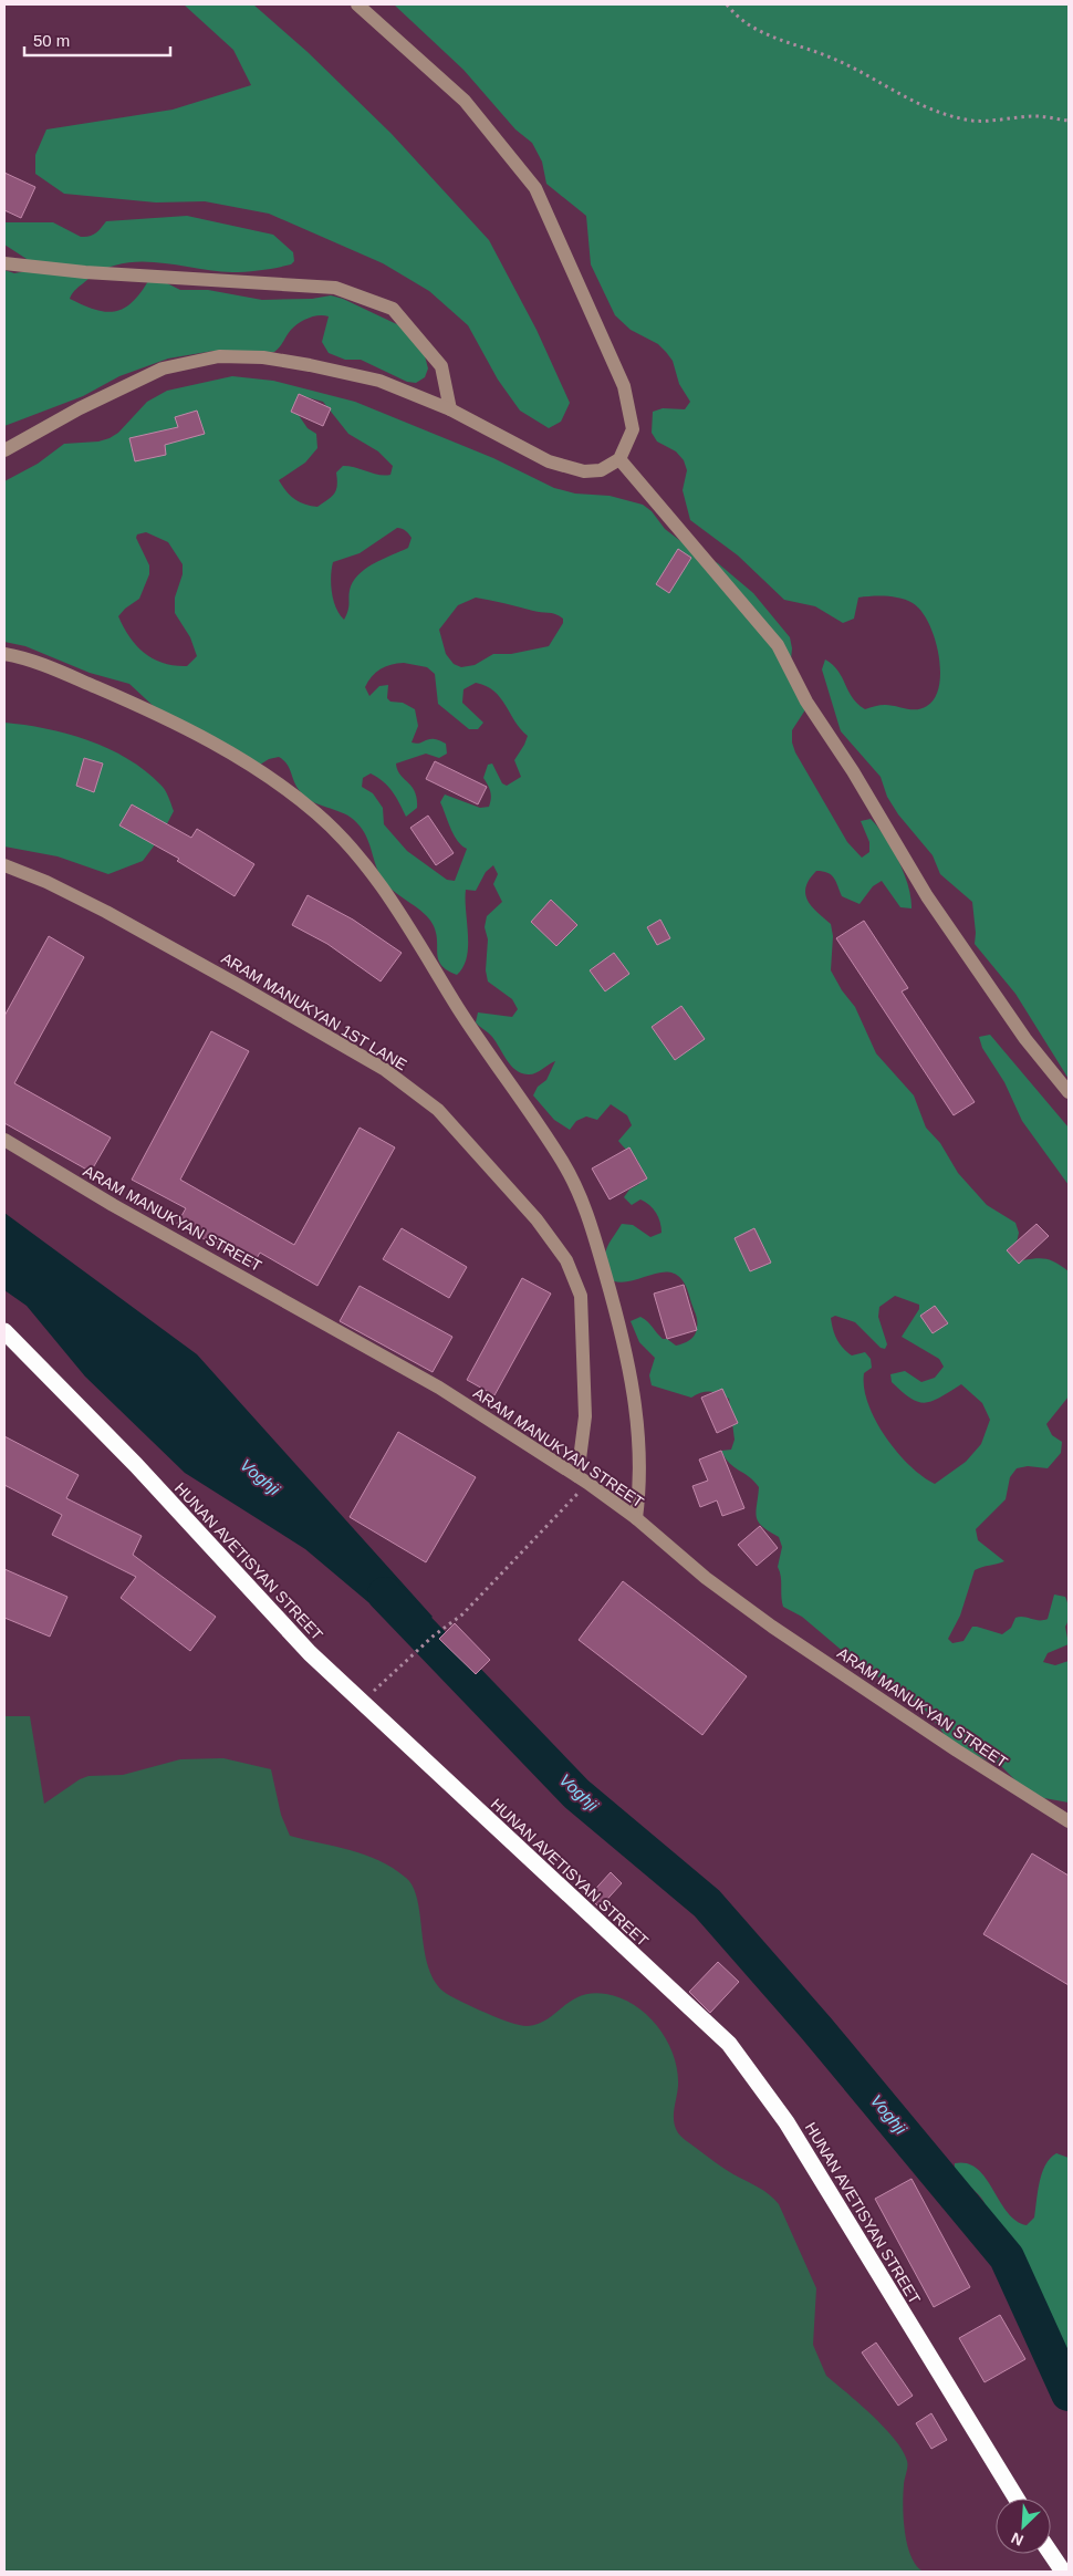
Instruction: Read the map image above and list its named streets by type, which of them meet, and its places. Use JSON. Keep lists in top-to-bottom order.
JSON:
{
  "streets": {
    "highway": ["HUNAN AVETISYAN STREET"],
    "street": ["ARAM MANUKYAN 1ST LANE", "ARAM MANUKYAN STREET"]
  },
  "crossings": [
    ["ARAM MANUKYAN 1ST LANE", "ARAM MANUKYAN STREET"]
  ],
  "water": ["Voghji"],
  "scale_bar": "50 m",
  "north": "bottom left"
}
